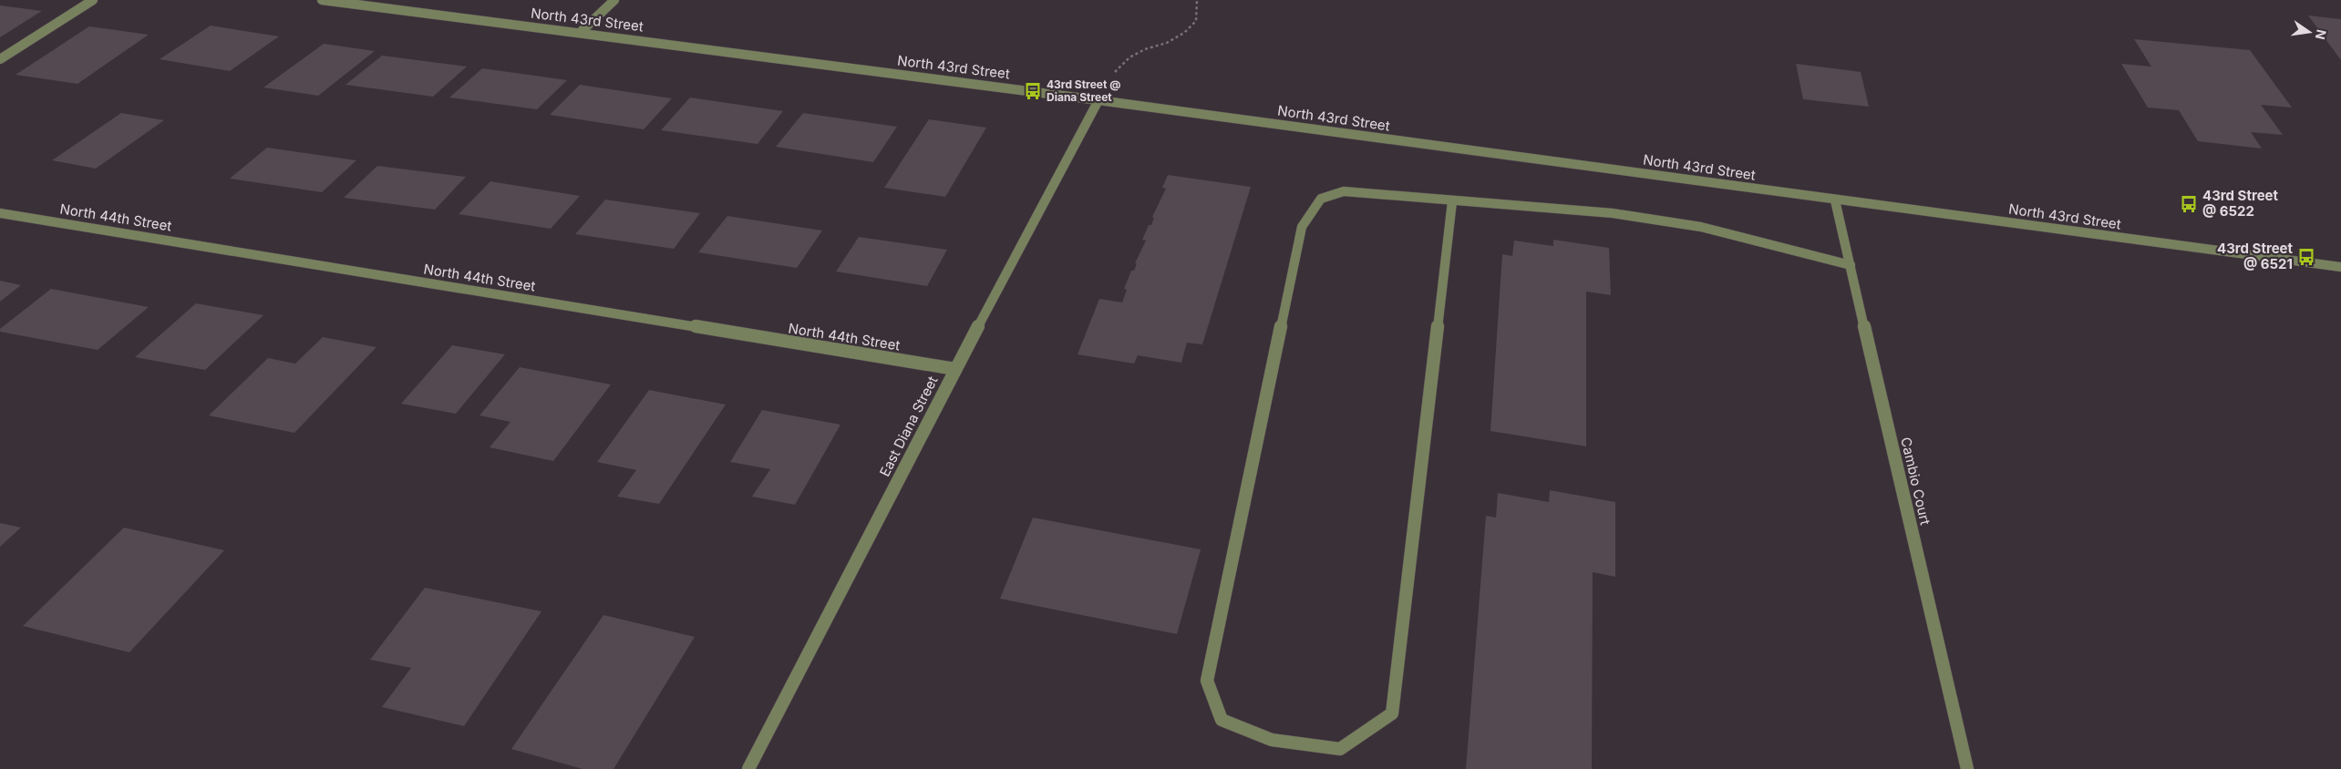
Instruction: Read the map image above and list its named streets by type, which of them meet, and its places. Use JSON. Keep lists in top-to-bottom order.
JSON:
{
  "streets": {
    "street": [
      "North 43rd Street",
      "North 44th Street",
      "East Diana Street",
      "Cambio Court"
    ]
  },
  "crossings": [
    ["North 43rd Street", "East Diana Street"],
    ["North 43rd Street", "Cambio Court"],
    ["North 44th Street", "East Diana Street"]
  ],
  "places": {
    "bus stop": ["43rd Street @ Diana Street", "43rd Street @ 6522", "43rd Street @ 6521"]
  },
  "north": "right"
}
